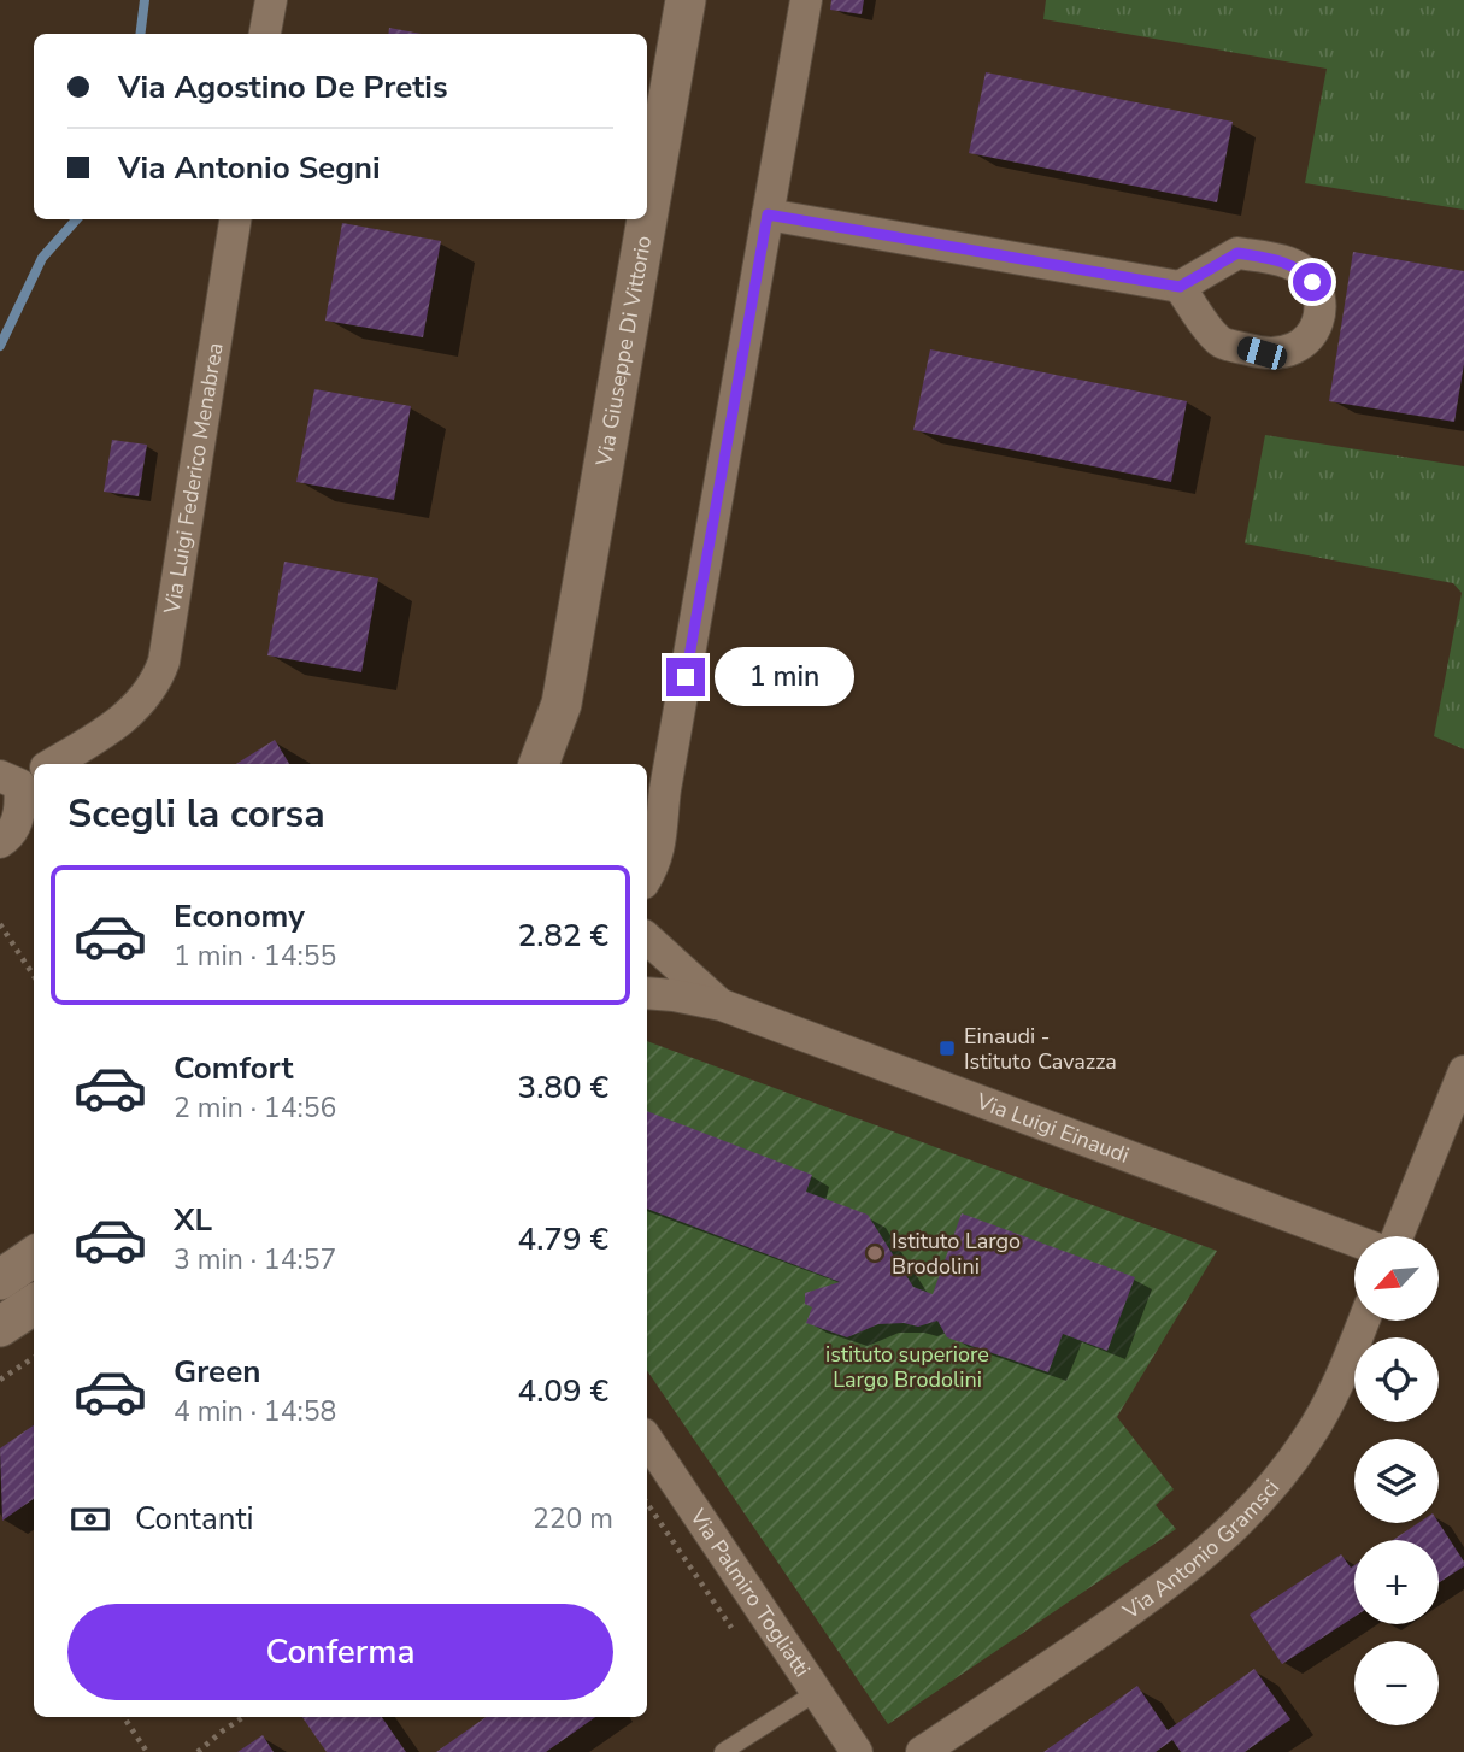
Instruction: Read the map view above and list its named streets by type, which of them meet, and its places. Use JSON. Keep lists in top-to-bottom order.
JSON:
{
  "streets": {
    "street": [
      "Via Giuseppe Di Vittorio",
      "Via Luigi Federico Menabrea",
      "Via Luigi Einaudi",
      "Via Antonio Gramsci",
      "Via Palmiro Togliatti"
    ]
  },
  "parks": ["istituto superiore Largo Brodolini"],
  "places": {
    "transit": ["Einaudi - Istituto Cavazza"],
    "other": ["Istituto Largo Brodolini"]
  },
  "north": "bottom left",
  "page": {
    "banner": ["Via Agostino De Pretis", "Via Antonio Segni"],
    "bubble": "1 min",
    "heading": "Scegli la corsa",
    "list": [
      {
        "name": "Economy",
        "note": "1 min · 14:55",
        "value": "2.82 €"
      },
      {
        "name": "Comfort",
        "note": "2 min · 14:56",
        "value": "3.80 €"
      },
      {
        "name": "XL",
        "note": "3 min · 14:57",
        "value": "4.79 €"
      },
      {
        "name": "Green",
        "note": "4 min · 14:58",
        "value": "4.09 €"
      }
    ],
    "map_buttons": ["+", "−"],
    "pay": ["Contanti", "220 m"],
    "buttons": "Conferma"
  }
}
